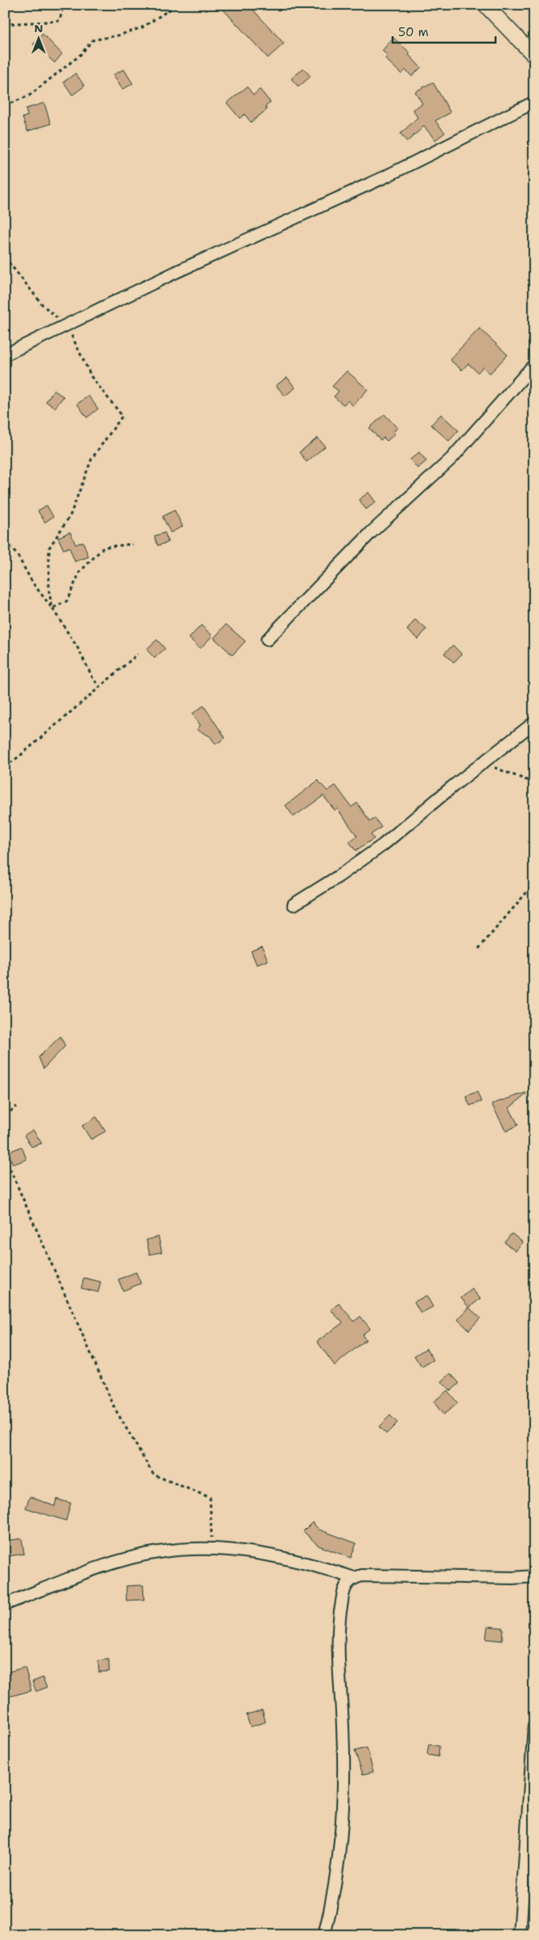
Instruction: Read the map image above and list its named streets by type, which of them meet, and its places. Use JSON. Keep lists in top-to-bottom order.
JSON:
{
  "scale_bar": "50 m",
  "north": "top"
}
